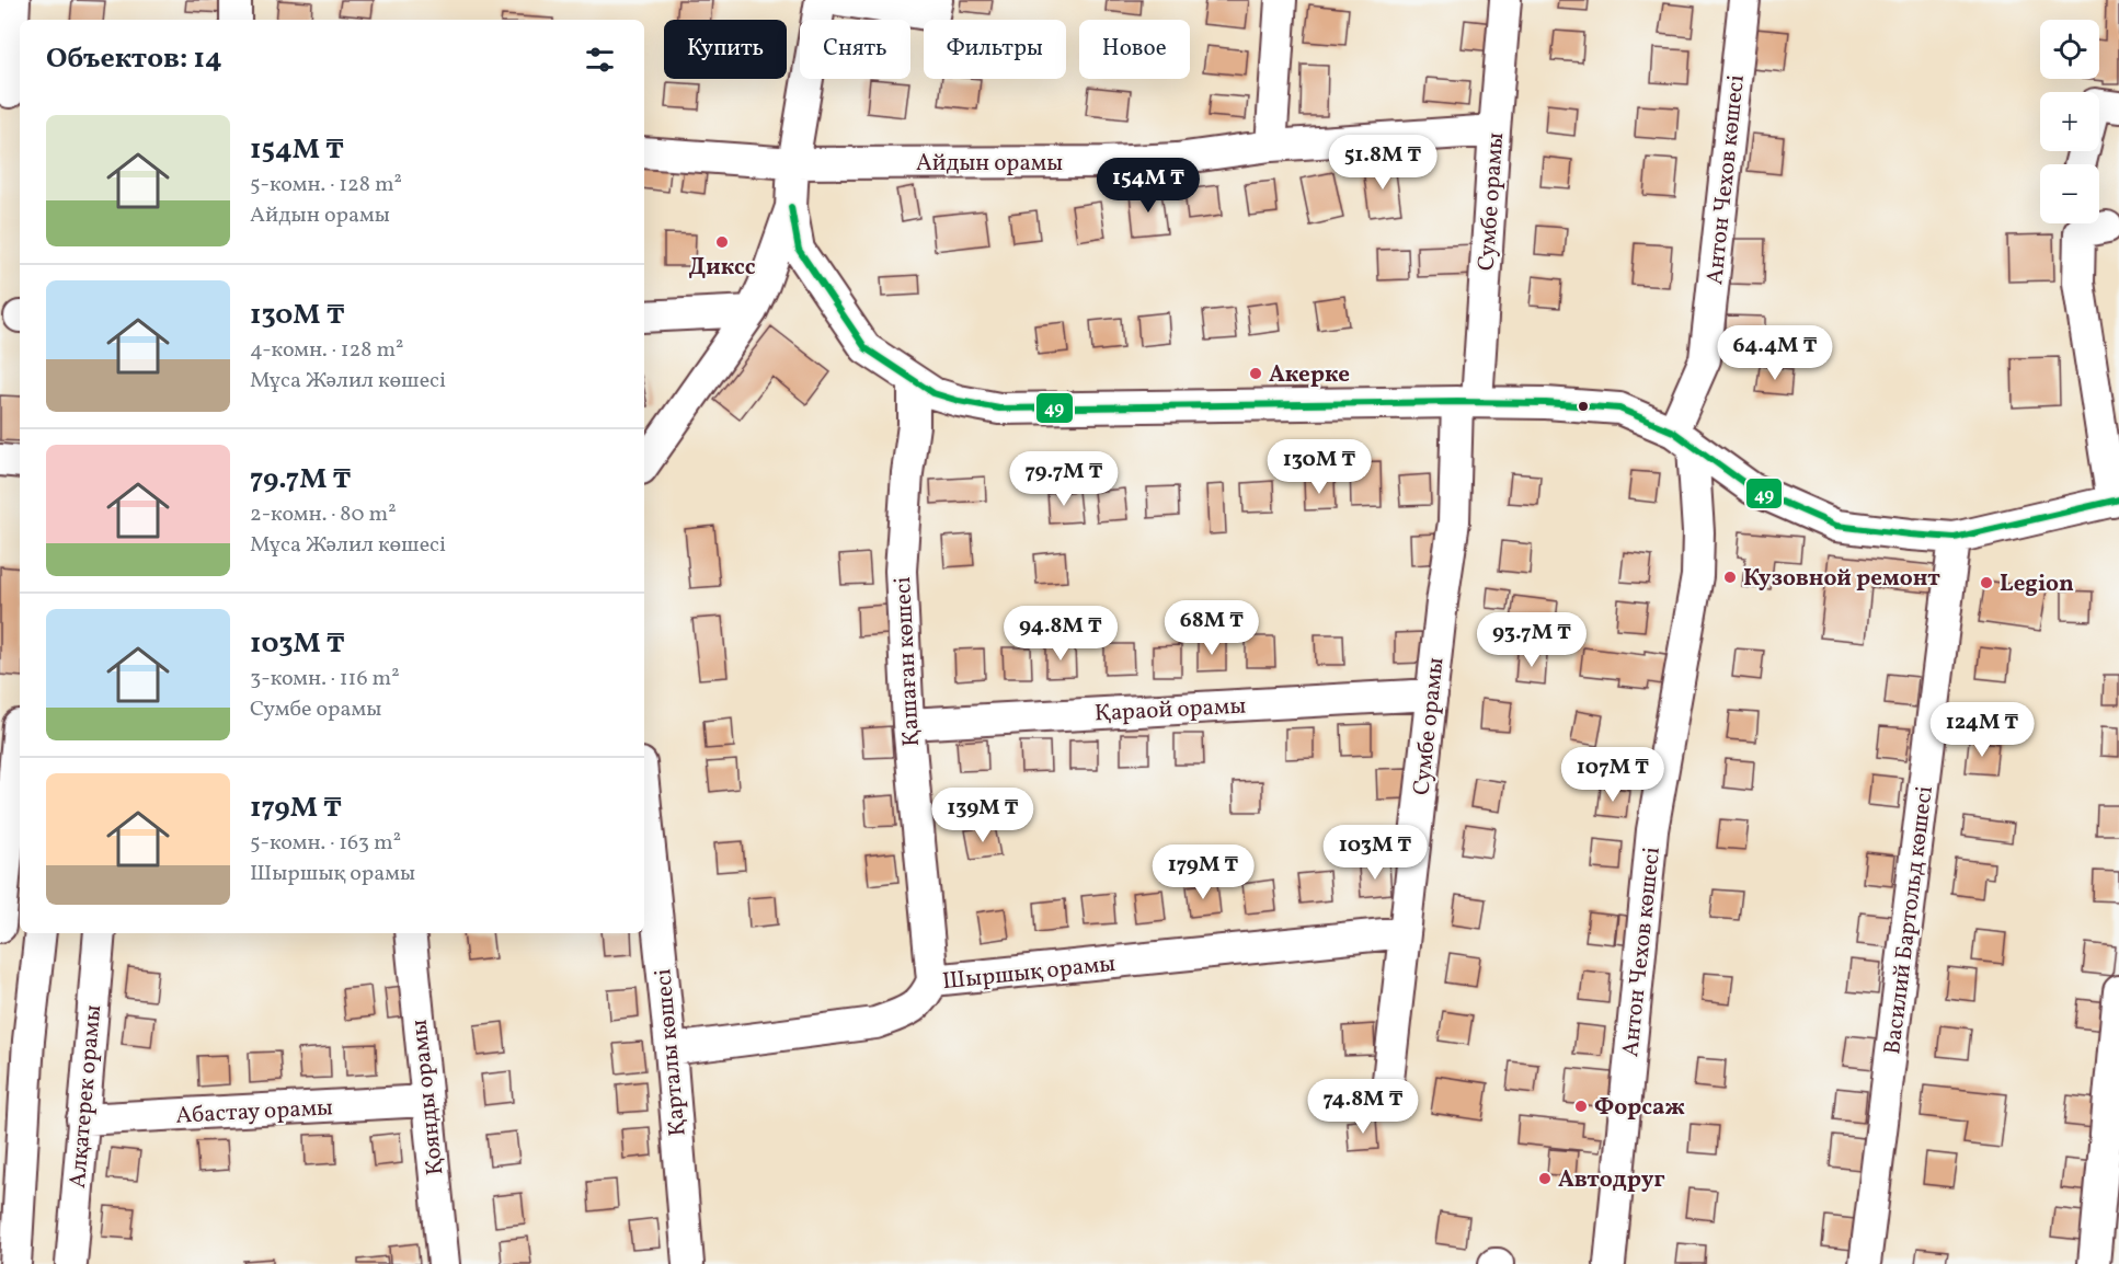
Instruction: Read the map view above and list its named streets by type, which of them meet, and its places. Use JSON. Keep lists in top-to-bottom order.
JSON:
{
  "streets": {
    "street": [
      "Айдын орамы",
      "Антон Чехов көшесі",
      "Сумбе орамы",
      "Қашаған көшесі",
      "Қараой орамы",
      "Василий Бартольд көшесі",
      "Шыршық орамы",
      "Қарталы көшесі",
      "Алқатерек орамы",
      "Қоянды орамы",
      "Абастау орамы"
    ]
  },
  "crossings": [
    ["Айдын орамы", "Сумбе орамы"],
    ["Сумбе орамы", "Қараой орамы"],
    ["Сумбе орамы", "Шыршық орамы"],
    ["Қашаған көшесі", "Қараой орамы"],
    ["Қашаған көшесі", "Шыршық орамы"],
    ["Шыршық орамы", "Қарталы көшесі"],
    ["Алқатерек орамы", "Абастау орамы"],
    ["Қоянды орамы", "Абастау орамы"]
  ],
  "places": [
    "Диксс",
    "Акерке",
    "Кузовной ремонт",
    "Legion",
    "Форсаж",
    "Автодруг"
  ],
  "lines": ["transit line 49"],
  "page": {
    "map_buttons": ["+", "−"],
    "chip": [
      "Купить",
      "Снять",
      "Фильтры",
      "Новое"
    ],
    "heading": "Объектов: 14",
    "list": [
      {
        "name": "154M ₸",
        "note": "5-комн. · 128 m² · Айдын орамы"
      },
      {
        "name": "130M ₸",
        "note": "4-комн. · 128 m² · Мұса Жәлил көшесі"
      },
      {
        "name": "79.7M ₸",
        "note": "2-комн. · 80 m² · Мұса Жәлил көшесі"
      },
      {
        "name": "103M ₸",
        "note": "3-комн. · 116 m² · Сумбе орамы"
      },
      {
        "name": "179M ₸",
        "note": "5-комн. · 163 m² · Шыршық орамы"
      }
    ],
    "price": [
      "51.8M ₸",
      "154M ₸",
      "64.4M ₸",
      "130M ₸",
      "79.7M ₸",
      "68M ₸",
      "94.8M ₸",
      "93.7M ₸",
      "124M ₸",
      "107M ₸",
      "139M ₸",
      "103M ₸",
      "179M ₸",
      "74.8M ₸"
    ]
  }
}
